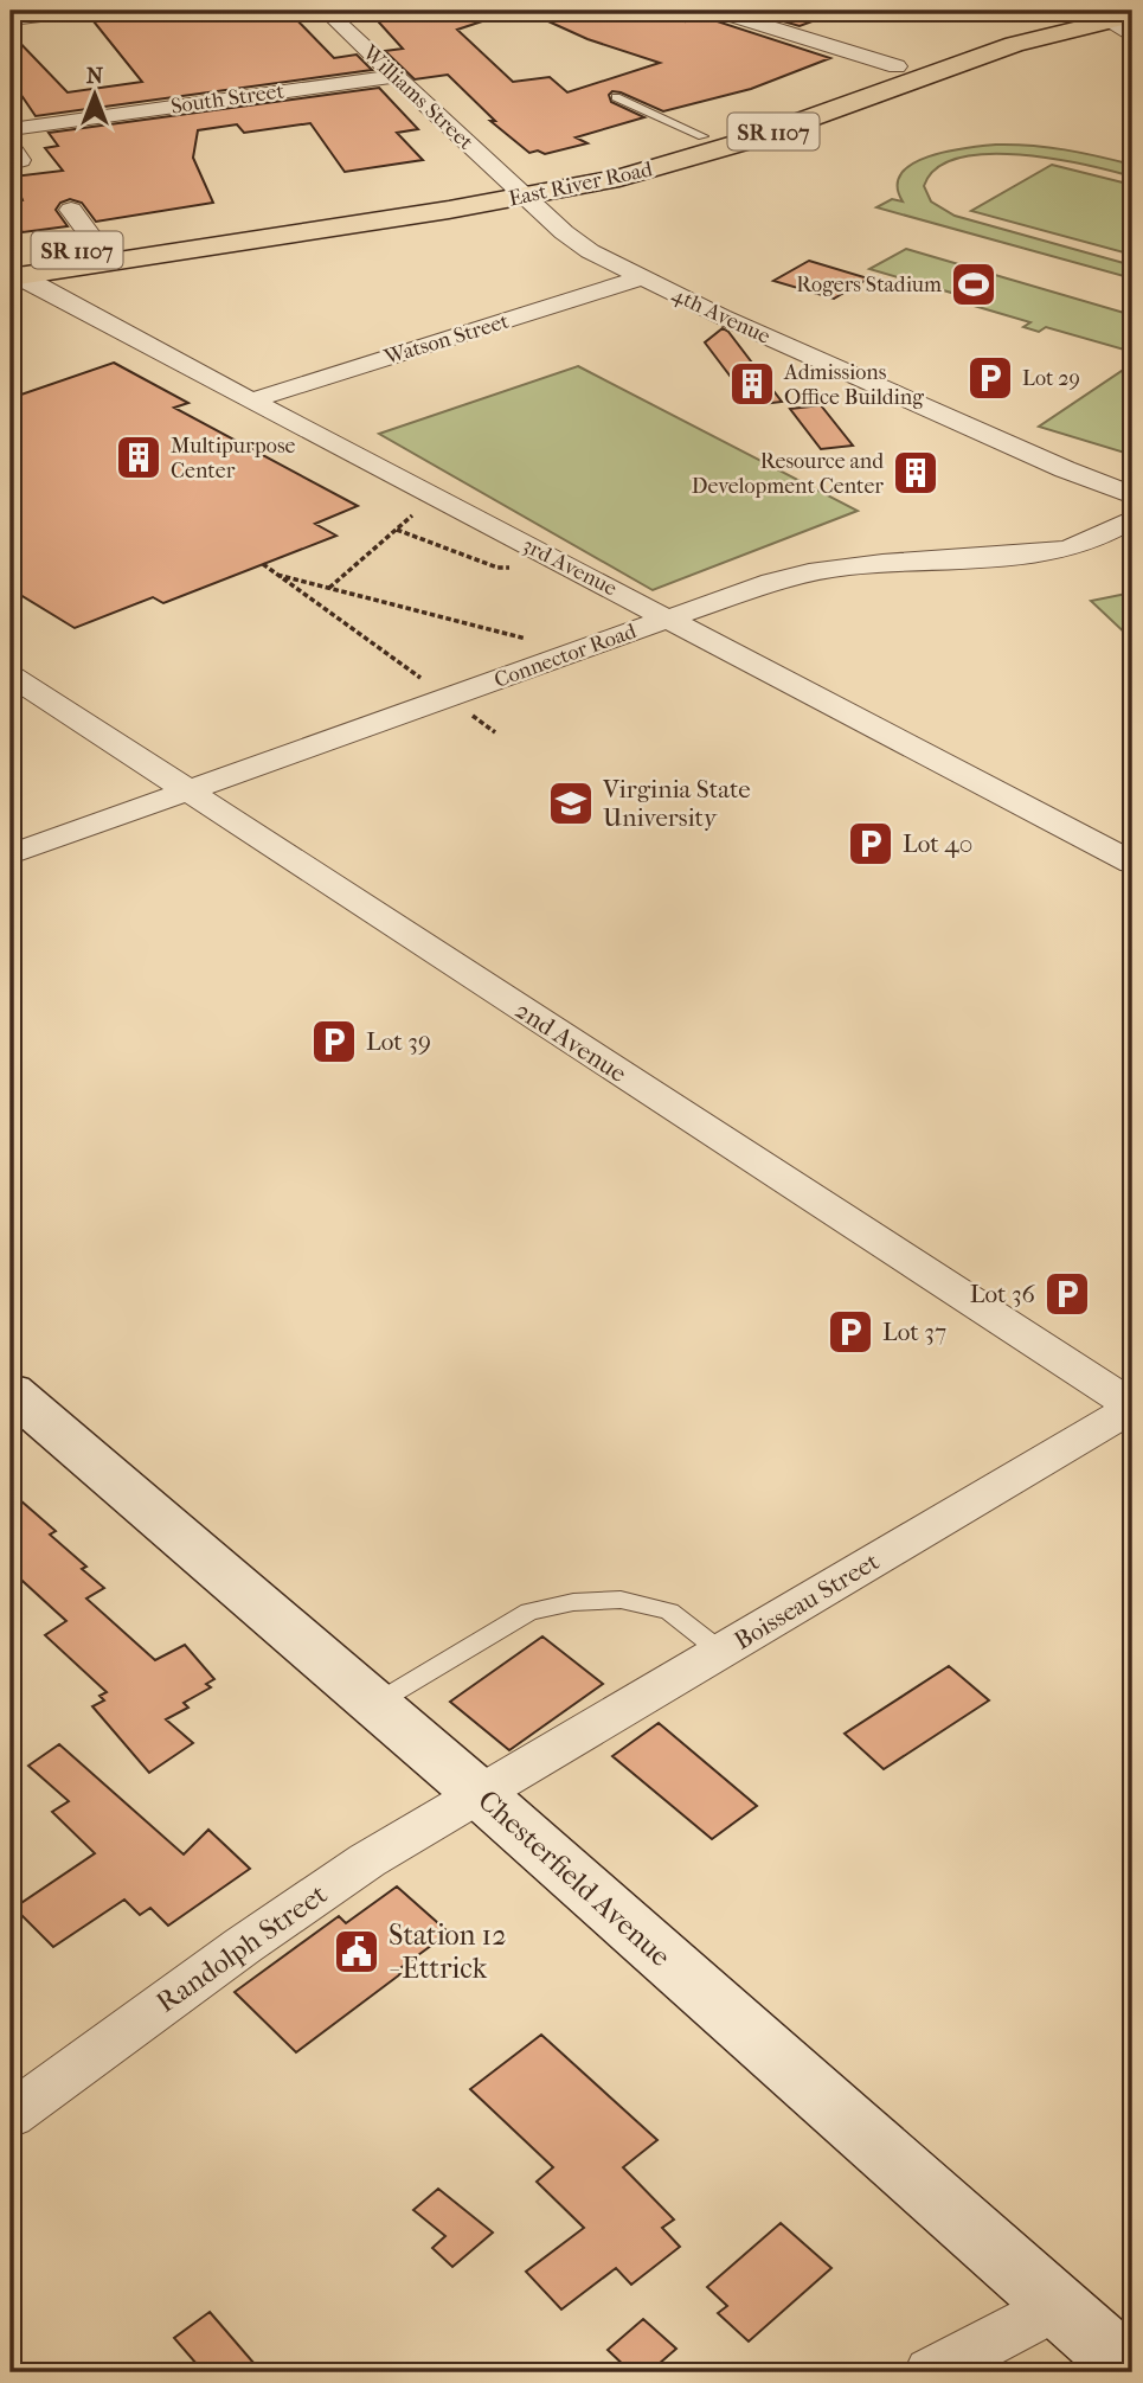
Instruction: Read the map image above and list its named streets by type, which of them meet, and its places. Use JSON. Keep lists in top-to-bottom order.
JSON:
{
  "streets": {
    "main road": ["SR 1107", "East River Road", "Chesterfield Avenue"],
    "street": [
      "Williams Street",
      "South Street",
      "4th Avenue",
      "Watson Street",
      "3rd Avenue",
      "Connector Road",
      "2nd Avenue",
      "Boisseau Street",
      "Randolph Street"
    ]
  },
  "crossings": [
    ["Williams Street", "South Street"],
    ["Williams Street", "East River Road"],
    ["Williams Street", "4th Avenue"],
    ["East River Road", "4th Avenue"],
    ["East River Road", "3rd Avenue"],
    ["4th Avenue", "Watson Street"],
    ["Watson Street", "3rd Avenue"],
    ["3rd Avenue", "Connector Road"],
    ["Connector Road", "2nd Avenue"],
    ["2nd Avenue", "Boisseau Street"],
    ["Boisseau Street", "Chesterfield Avenue"],
    ["Boisseau Street", "Randolph Street"],
    ["Chesterfield Avenue", "Randolph Street"]
  ],
  "places": {
    "sports": ["Rogers Stadium"],
    "parking": [
      "Lot 29",
      "Lot 40",
      "Lot 39",
      "Lot 36",
      "Lot 37"
    ],
    "building": ["Admissions Office Building", "Multipurpose Center", "Resource and Development Center"],
    "school or university": ["Virginia State University"],
    "public building": ["Station 12 - Ettrick"]
  },
  "north": "top"
}
